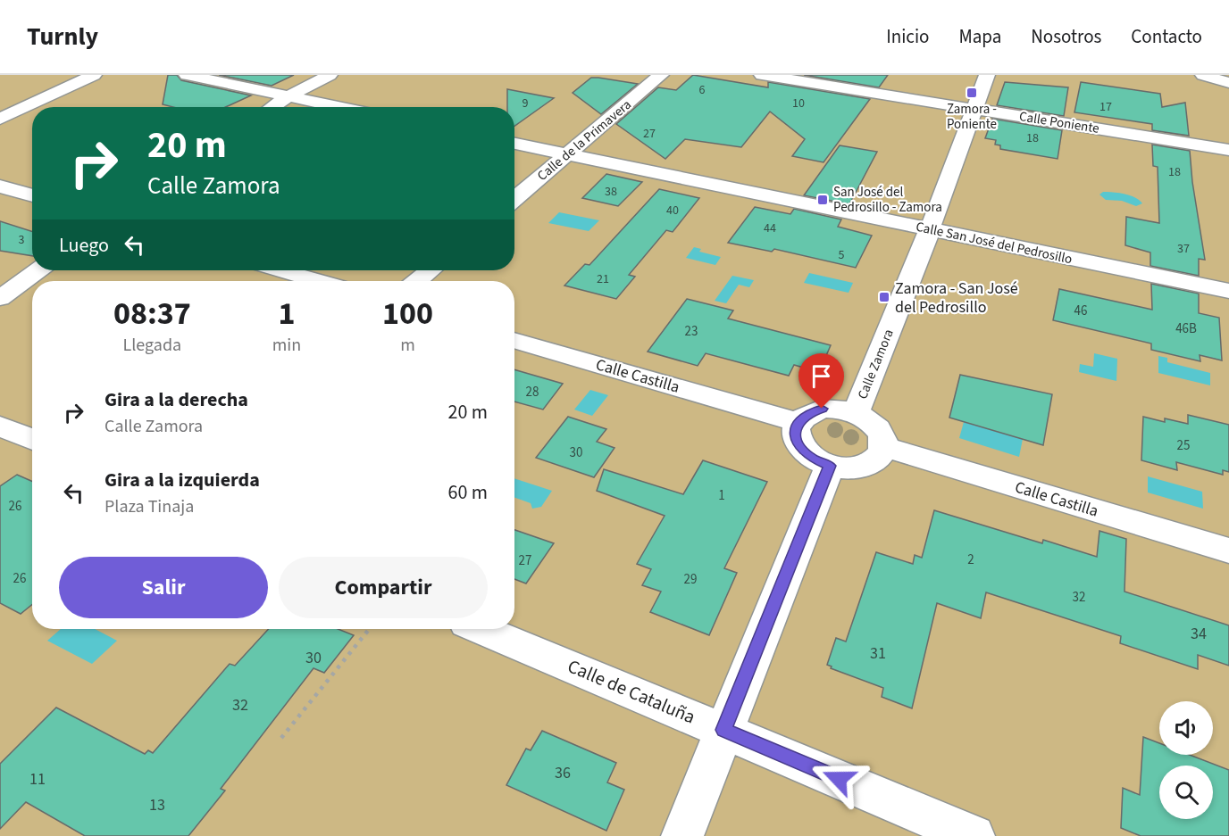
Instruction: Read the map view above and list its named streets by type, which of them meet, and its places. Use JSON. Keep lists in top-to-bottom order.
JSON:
{
  "streets": {
    "street": [
      "Calle Poniente",
      "Calle de la Primavera",
      "Calle San José del Pedrosillo",
      "Calle Zamora",
      "Calle Castilla",
      "Calle de Cataluña"
    ]
  },
  "crossings": [
    ["Calle Poniente", "Calle Zamora"],
    ["Calle de la Primavera", "Calle San José del Pedrosillo"],
    ["Calle San José del Pedrosillo", "Calle Zamora"],
    ["Calle Zamora", "Calle Castilla"]
  ],
  "places": {
    "transit": ["Zamora - Poniente", "San José del Pedrosillo - Zamora", "Zamora - San José del Pedrosillo"]
  },
  "house_numbers": [
    "6",
    "9",
    "10",
    "17",
    "27",
    "18",
    "18",
    "38",
    "40",
    "44",
    "3",
    "37",
    "5",
    "21",
    "46",
    "46B",
    "23",
    "28",
    "25",
    "30",
    "1",
    "26",
    "2",
    "27",
    "26",
    "29",
    "32",
    "34",
    "31",
    "30",
    "32",
    "36",
    "11",
    "13"
  ],
  "page": {
    "header": "Turnly",
    "nav": [
      "Inicio",
      "Mapa",
      "Nosotros",
      "Contacto"
    ],
    "turn": ["20 m", "Calle Zamora"],
    "then": "Luego",
    "eta": [
      "08:37",
      "Llegada",
      "1",
      "min",
      "100",
      "m"
    ],
    "list": [
      {
        "name": "Gira a la derecha",
        "note": "Calle Zamora",
        "value": "20 m"
      },
      {
        "name": "Gira a la izquierda",
        "note": "Plaza Tinaja",
        "value": "60 m"
      }
    ],
    "buttons": ["Salir", "Compartir"]
  }
}
